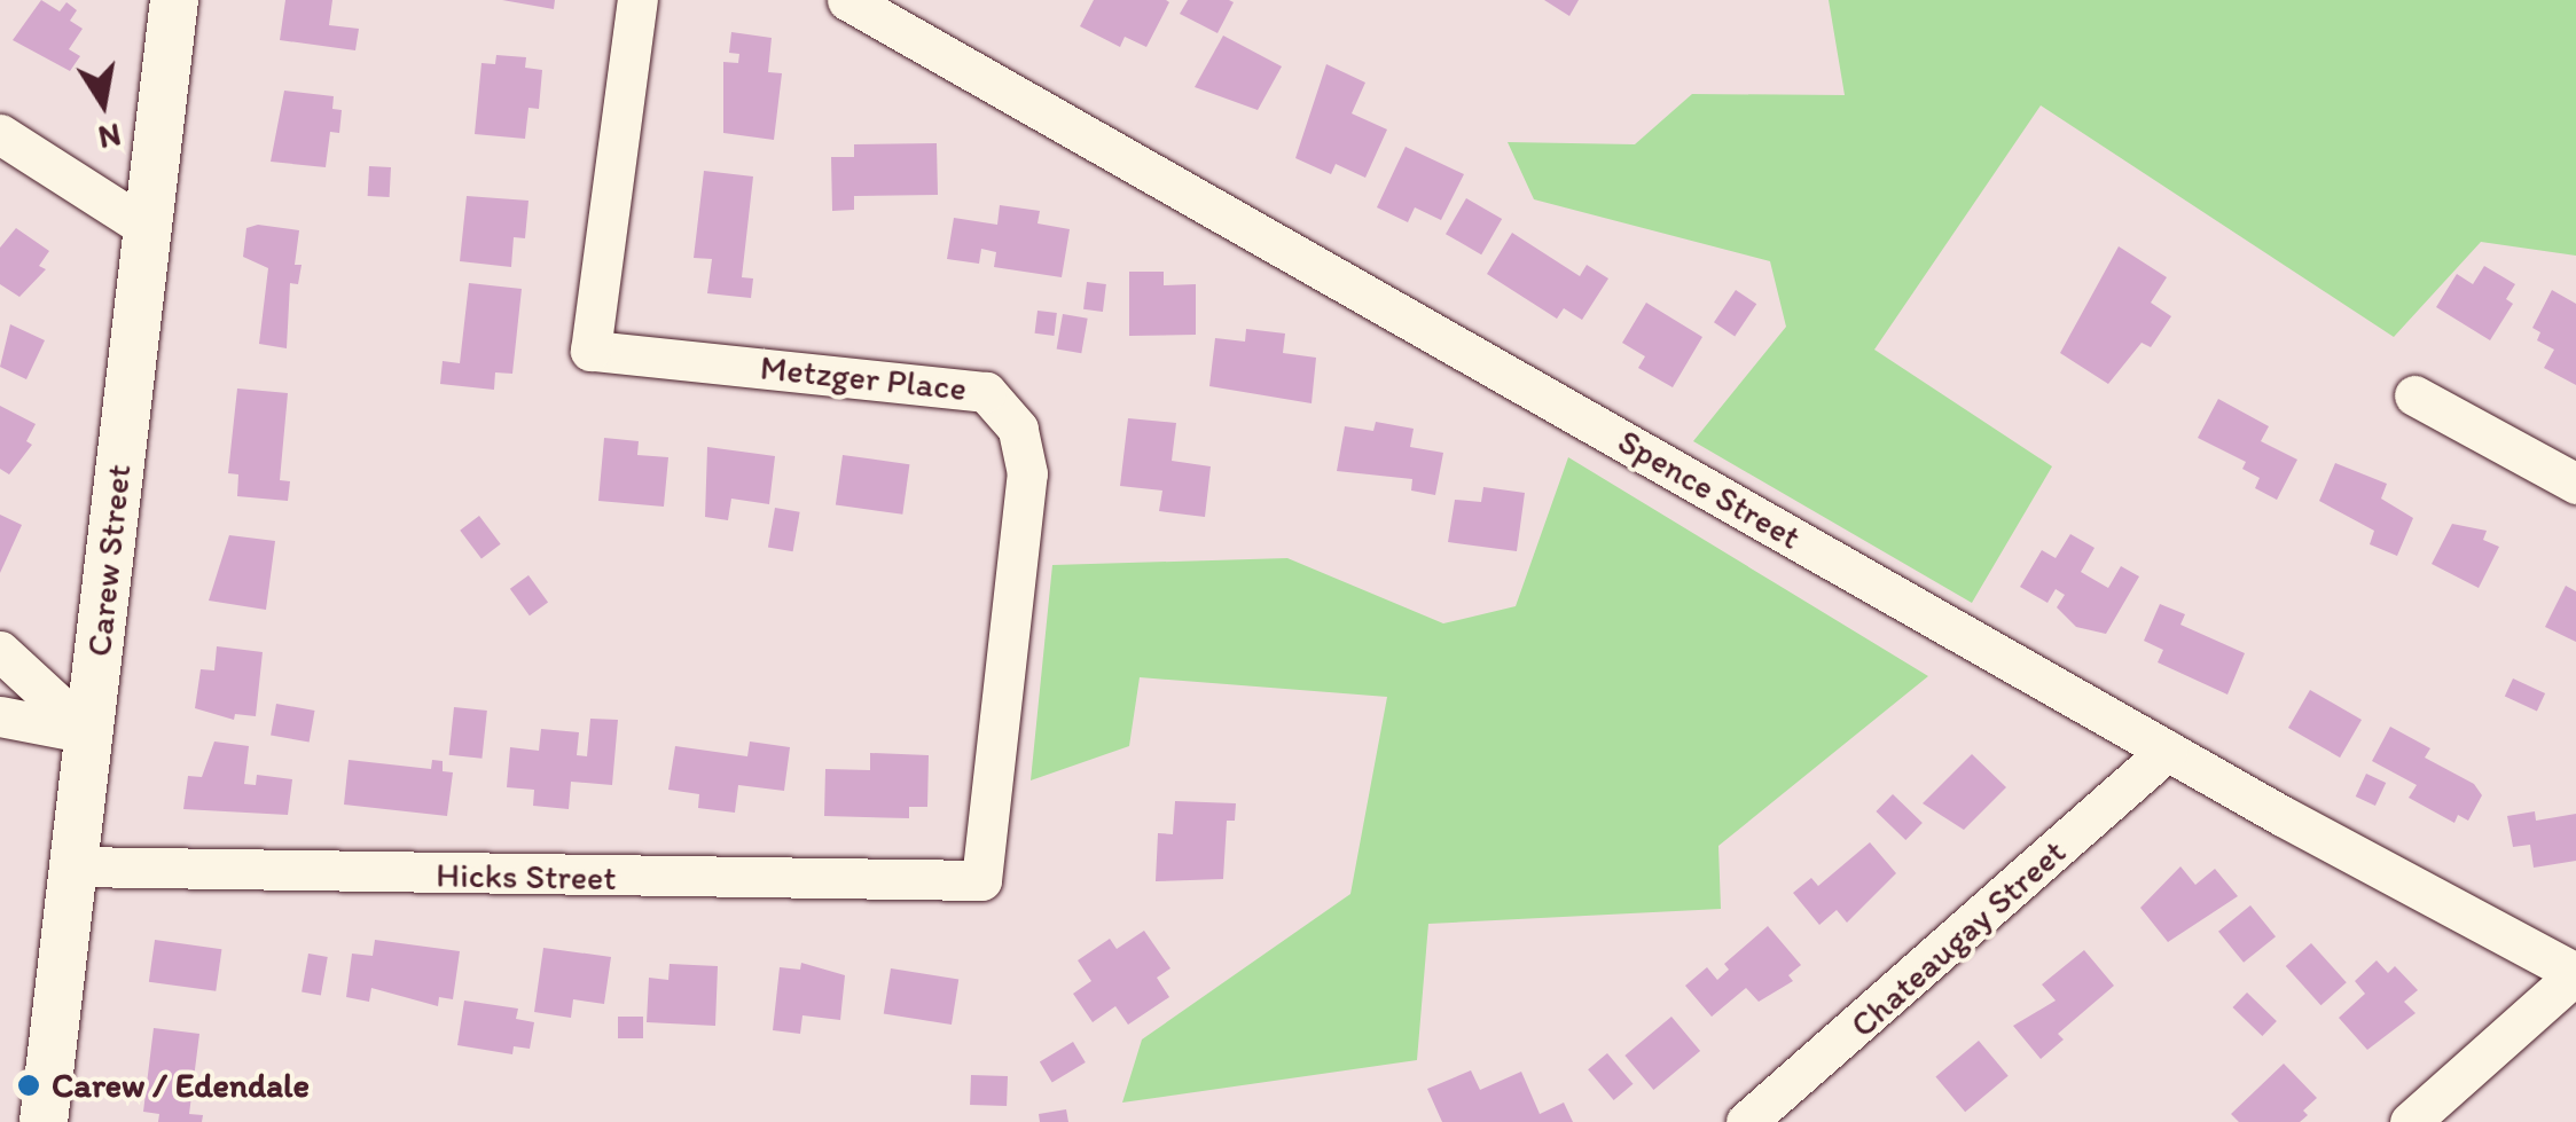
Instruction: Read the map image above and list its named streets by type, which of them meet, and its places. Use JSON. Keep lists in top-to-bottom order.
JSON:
{
  "streets": {
    "street": [
      "Metzger Place",
      "Spence Street",
      "Carew Street",
      "Hicks Street",
      "Chateaugay Street"
    ]
  },
  "crossings": [
    ["Metzger Place", "Hicks Street"],
    ["Spence Street", "Chateaugay Street"],
    ["Carew Street", "Hicks Street"]
  ],
  "places": ["Carew / Edendale"],
  "north": "bottom"
}
